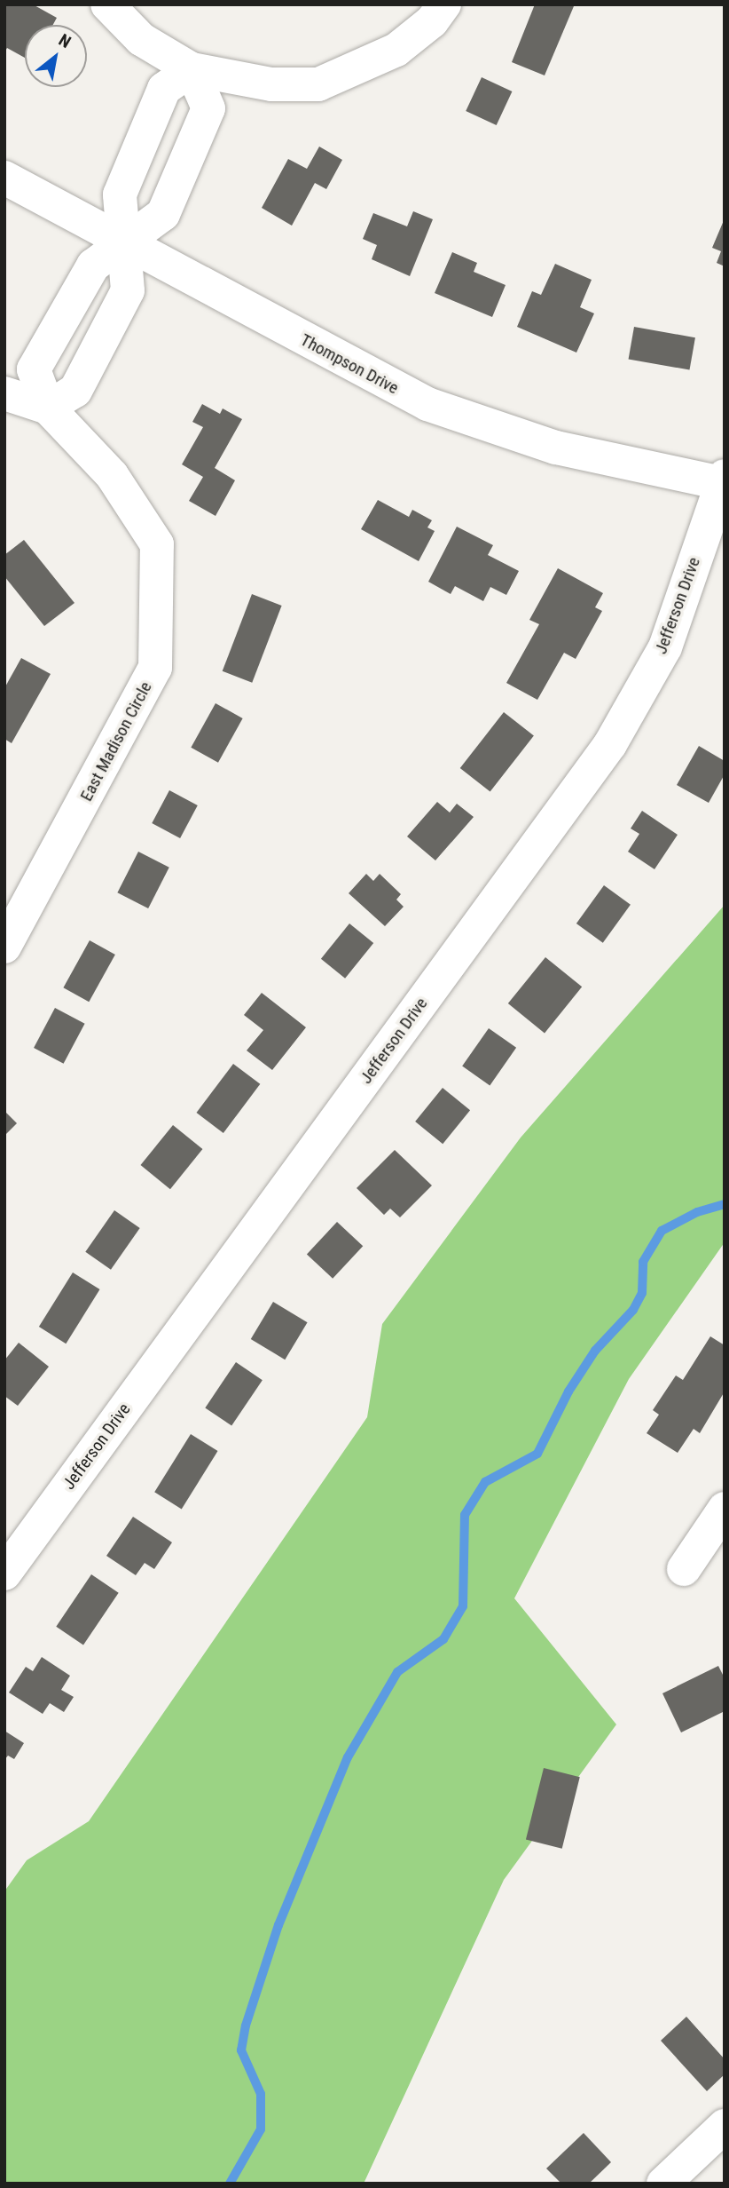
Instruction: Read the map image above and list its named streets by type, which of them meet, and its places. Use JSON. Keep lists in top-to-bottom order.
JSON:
{
  "streets": {
    "street": ["Thompson Drive", "Jefferson Drive", "East Madison Circle"]
  },
  "crossings": [
    ["Thompson Drive", "Jefferson Drive"],
    ["Thompson Drive", "East Madison Circle"]
  ],
  "north": "top right"
}
